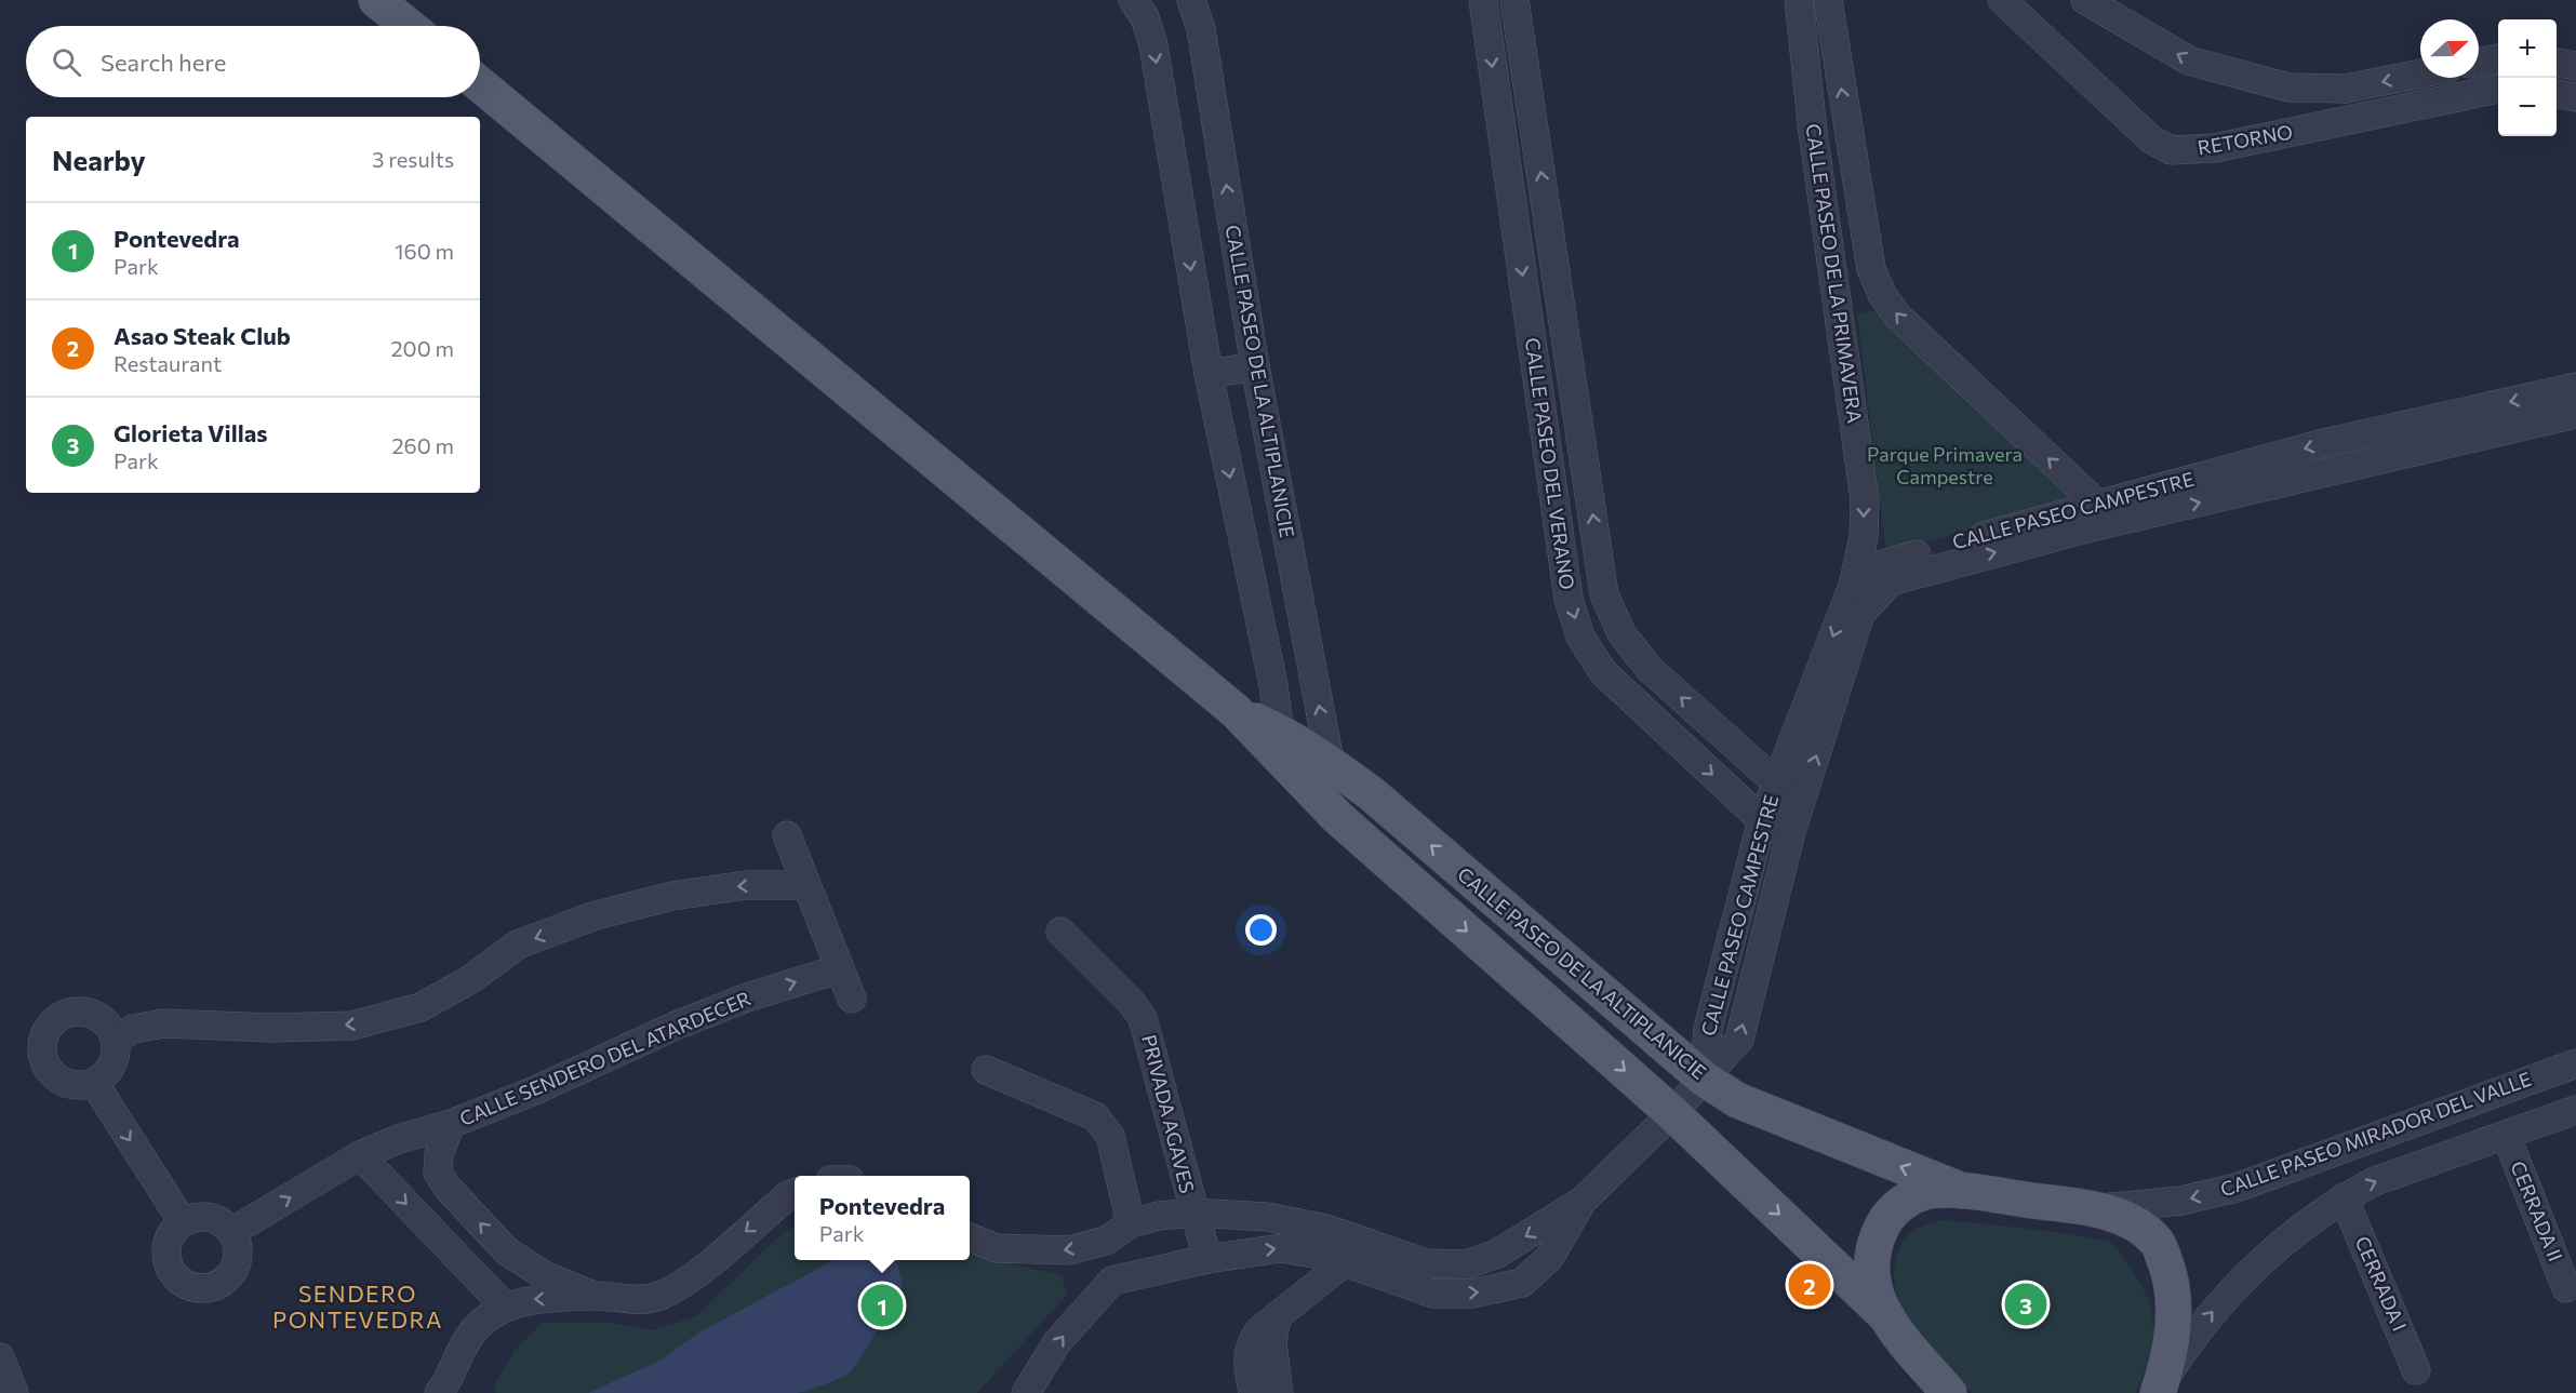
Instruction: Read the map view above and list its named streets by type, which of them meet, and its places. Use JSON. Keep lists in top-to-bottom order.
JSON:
{
  "streets": {
    "main road": ["CALLE PASEO DE LA ALTIPLANICIE"],
    "street": [
      "RETORNO",
      "CALLE PASEO DE LA PRIMAVERA",
      "CALLE PASEO DEL VERANO",
      "CALLE PASEO CAMPESTRE",
      "CALLE SENDERO DEL ATARDECER",
      "PRIVADA AGAVES",
      "CALLE PASEO MIRADOR DEL VALLE",
      "CERRADA II",
      "CERRADA I"
    ]
  },
  "crossings": [
    ["CALLE PASEO DE LA PRIMAVERA", "CALLE PASEO CAMPESTRE"],
    ["CALLE PASEO DE LA ALTIPLANICIE", "CALLE PASEO CAMPESTRE"],
    ["CALLE PASEO DE LA ALTIPLANICIE", "PRIVADA AGAVES"],
    ["CALLE PASEO DEL VERANO", "CALLE PASEO CAMPESTRE"],
    ["CALLE PASEO CAMPESTRE", "PRIVADA AGAVES"]
  ],
  "districts": ["SENDERO PONTEVEDRA"],
  "parks": ["Parque Primavera Campestre"],
  "north": "right",
  "page": {
    "map_buttons": ["+", "−"],
    "search": "Search here",
    "heading": ["Nearby", "3 results"],
    "list": [
      {
        "mark": "1",
        "name": "Pontevedra",
        "note": "Park",
        "value": "160 m"
      },
      {
        "mark": "2",
        "name": "Asao Steak Club",
        "note": "Restaurant",
        "value": "200 m"
      },
      {
        "mark": "3",
        "name": "Glorieta Villas",
        "note": "Park",
        "value": "260 m"
      }
    ],
    "popup": ["Pontevedra", "Park"],
    "pins": ["2", "3", "1"]
  }
}
